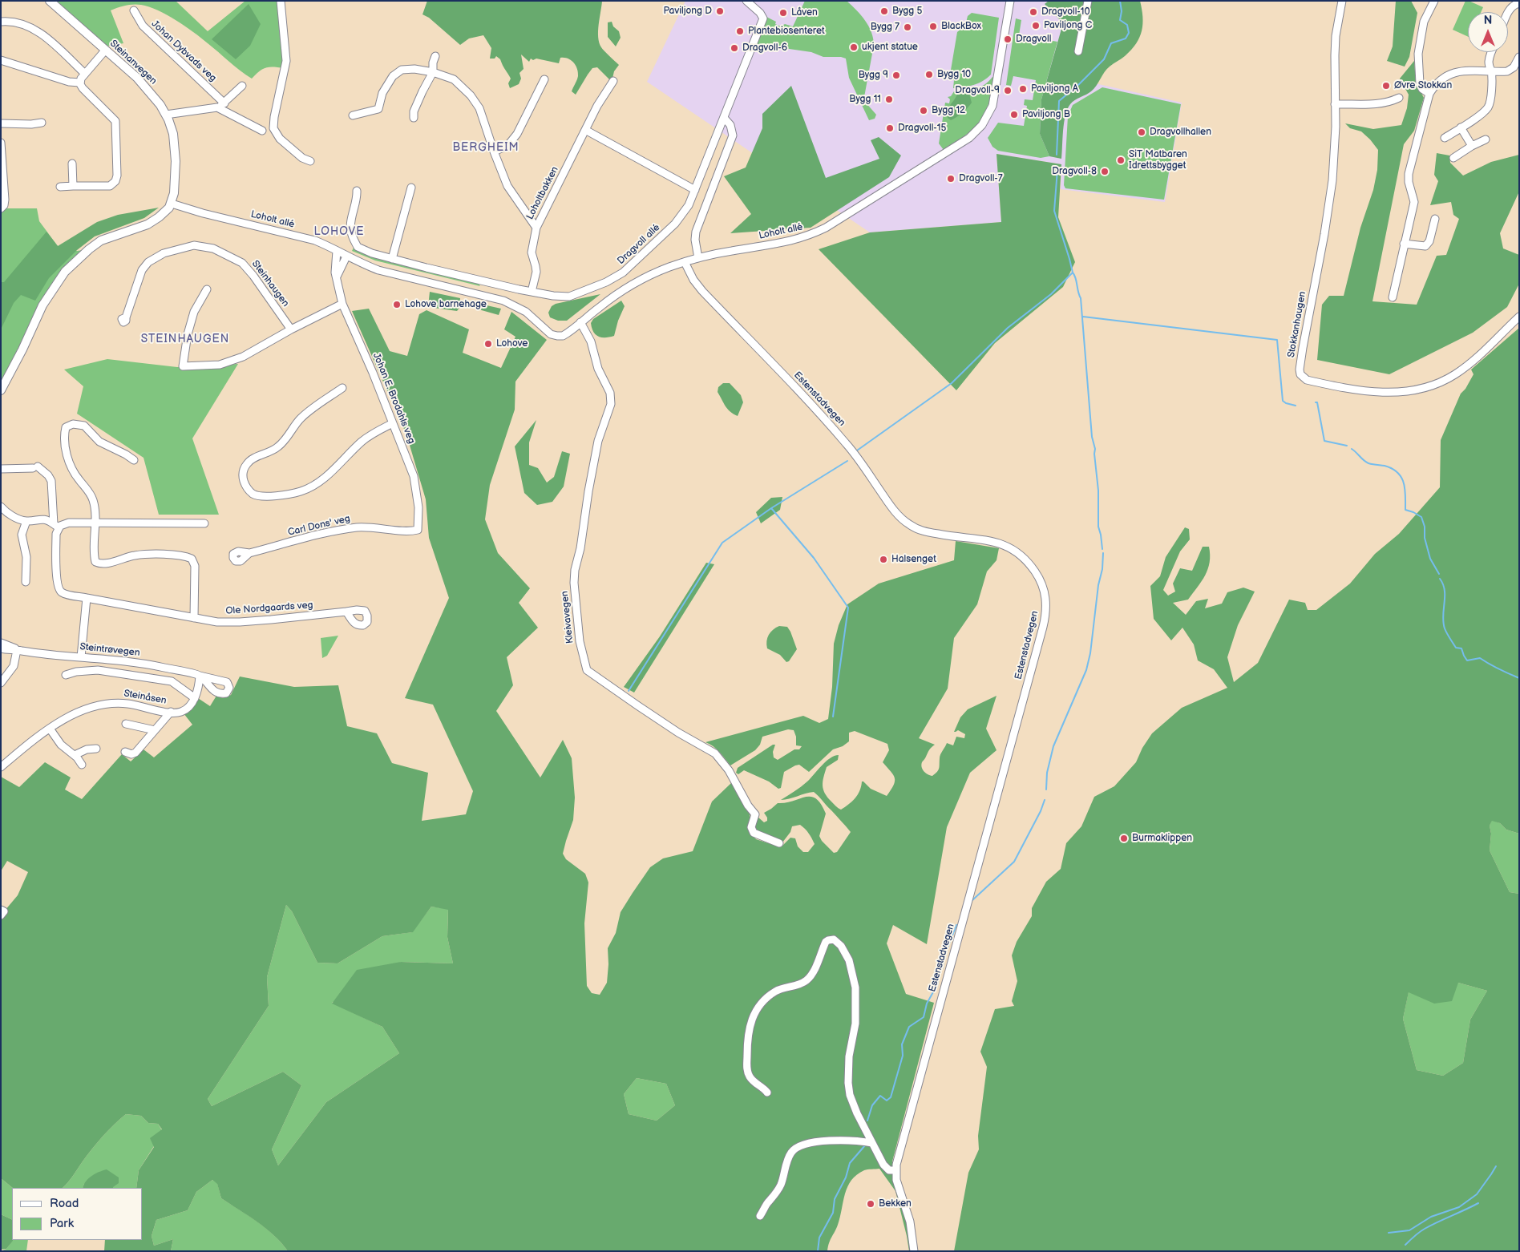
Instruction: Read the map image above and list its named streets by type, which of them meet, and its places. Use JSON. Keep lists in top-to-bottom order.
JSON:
{
  "streets": {
    "main road": ["Steinanvegen"],
    "street": [
      "Johan Dybvads veg",
      "Loholtbakken",
      "Loholt allé",
      "Dragvoll allé",
      "Steinhaugen",
      "Stokkanhaugen",
      "Johan E. Brodahls veg",
      "Estenstadvegen",
      "Carl Dons' veg",
      "Ole Nordgaards veg",
      "Kleivavegen",
      "Steintrøvegen",
      "Steinåsen"
    ]
  },
  "crossings": [
    ["Steinanvegen", "Loholt allé"],
    ["Loholtbakken", "Dragvoll allé"],
    ["Loholt allé", "Johan E. Brodahls veg"],
    ["Loholt allé", "Estenstadvegen"],
    ["Loholt allé", "Kleivavegen"],
    ["Johan E. Brodahls veg", "Carl Dons' veg"],
    ["Steintrøvegen", "Steinåsen"]
  ],
  "districts": ["BERGHEIM", "LOHOVE", "STEINHAUGEN"],
  "places": [
    "Paviljong D",
    "Bygg 5",
    "Dragvoll-10",
    "Låven",
    "Paviljong C",
    "BlackBox",
    "Bygg 7",
    "Plantebiosenteret",
    "Dragvoll",
    "ukjent statue",
    "Dragvoll-6",
    "Bygg 10",
    "Bygg 9",
    "Øvre Stokkan",
    "Paviljong A",
    "Dragvoll-9",
    "Bygg 11",
    "Bygg 12",
    "Paviljong B",
    "Dragvoll-15",
    "Dragvollhallen",
    "SiT Matbaren Idrettsbygget",
    "Dragvoll-8",
    "Dragvoll-7",
    "Lohove barnehage",
    "Lohove",
    "Halsenget",
    "Burmaklippen",
    "Bekken"
  ],
  "legend": ["Road", "Park"],
  "north": "top"
}
